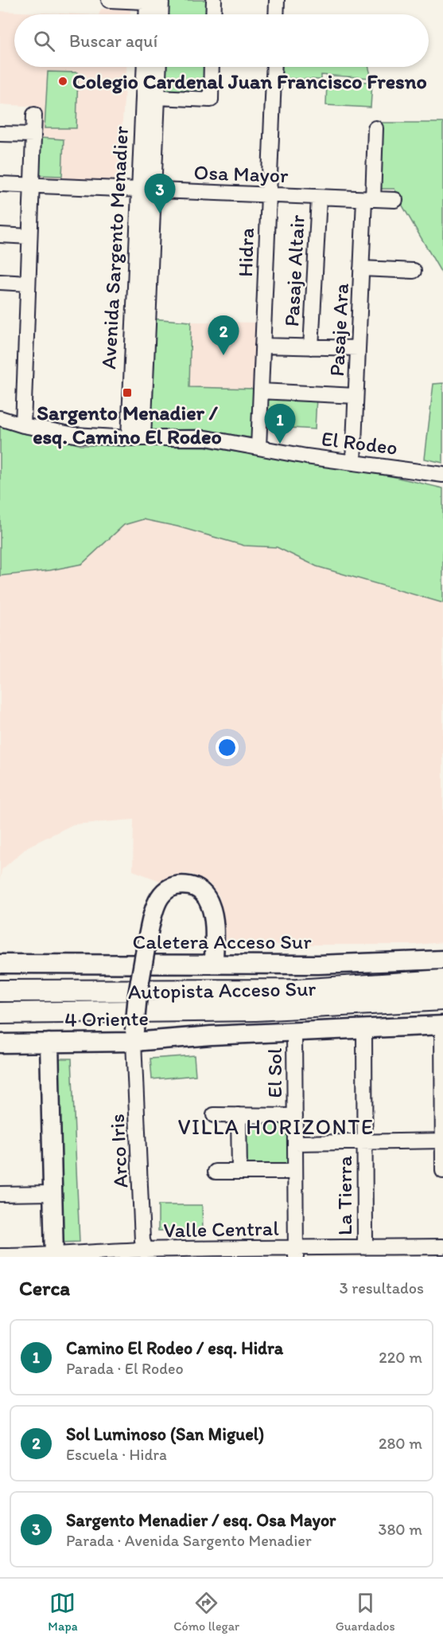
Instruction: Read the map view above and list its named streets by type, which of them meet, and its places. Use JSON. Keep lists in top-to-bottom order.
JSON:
{
  "streets": {
    "highway": ["Autopista Acceso Sur"],
    "main road": ["Caletera Acceso Sur", "4 Oriente"],
    "street": [
      "Osa Mayor",
      "Avenida Sargento Menadier",
      "Hidra",
      "Pasaje Altair",
      "Pasaje Ara",
      "El Rodeo",
      "El Sol",
      "Arco Iris",
      "La Tierra",
      "Valle Central"
    ]
  },
  "crossings": [
    ["Osa Mayor", "Avenida Sargento Menadier"],
    ["Osa Mayor", "Hidra"],
    ["Osa Mayor", "Pasaje Altair"],
    ["Osa Mayor", "Pasaje Ara"],
    ["Avenida Sargento Menadier", "El Rodeo"],
    ["Hidra", "El Rodeo"],
    ["Pasaje Ara", "El Rodeo"],
    ["4 Oriente", "El Sol"],
    ["4 Oriente", "Arco Iris"],
    ["4 Oriente", "La Tierra"],
    ["El Sol", "Valle Central"],
    ["Arco Iris", "Valle Central"],
    ["La Tierra", "Valle Central"]
  ],
  "districts": ["VILLA HORIZONTE"],
  "places": {
    "other": ["Colegio Cardenal Juan Francisco Fresno"],
    "transit": ["Sargento Menadier / esq. Camino El Rodeo"]
  },
  "page": {
    "search": "Buscar aquí",
    "pins": ["3", "2", "1"],
    "heading": ["Cerca", "3 resultados"],
    "list": [
      {
        "mark": "1",
        "name": "Camino El Rodeo / esq. Hidra",
        "note": "Parada · El Rodeo",
        "value": "220 m"
      },
      {
        "mark": "2",
        "name": "Sol Luminoso (San Miguel)",
        "note": "Escuela · Hidra",
        "value": "280 m"
      },
      {
        "mark": "3",
        "name": "Sargento Menadier / esq. Osa Mayor",
        "note": "Parada · Avenida Sargento Menadier",
        "value": "380 m"
      }
    ],
    "nav": ["Mapa", "Cómo llegar", "Guardados"]
  }
}
